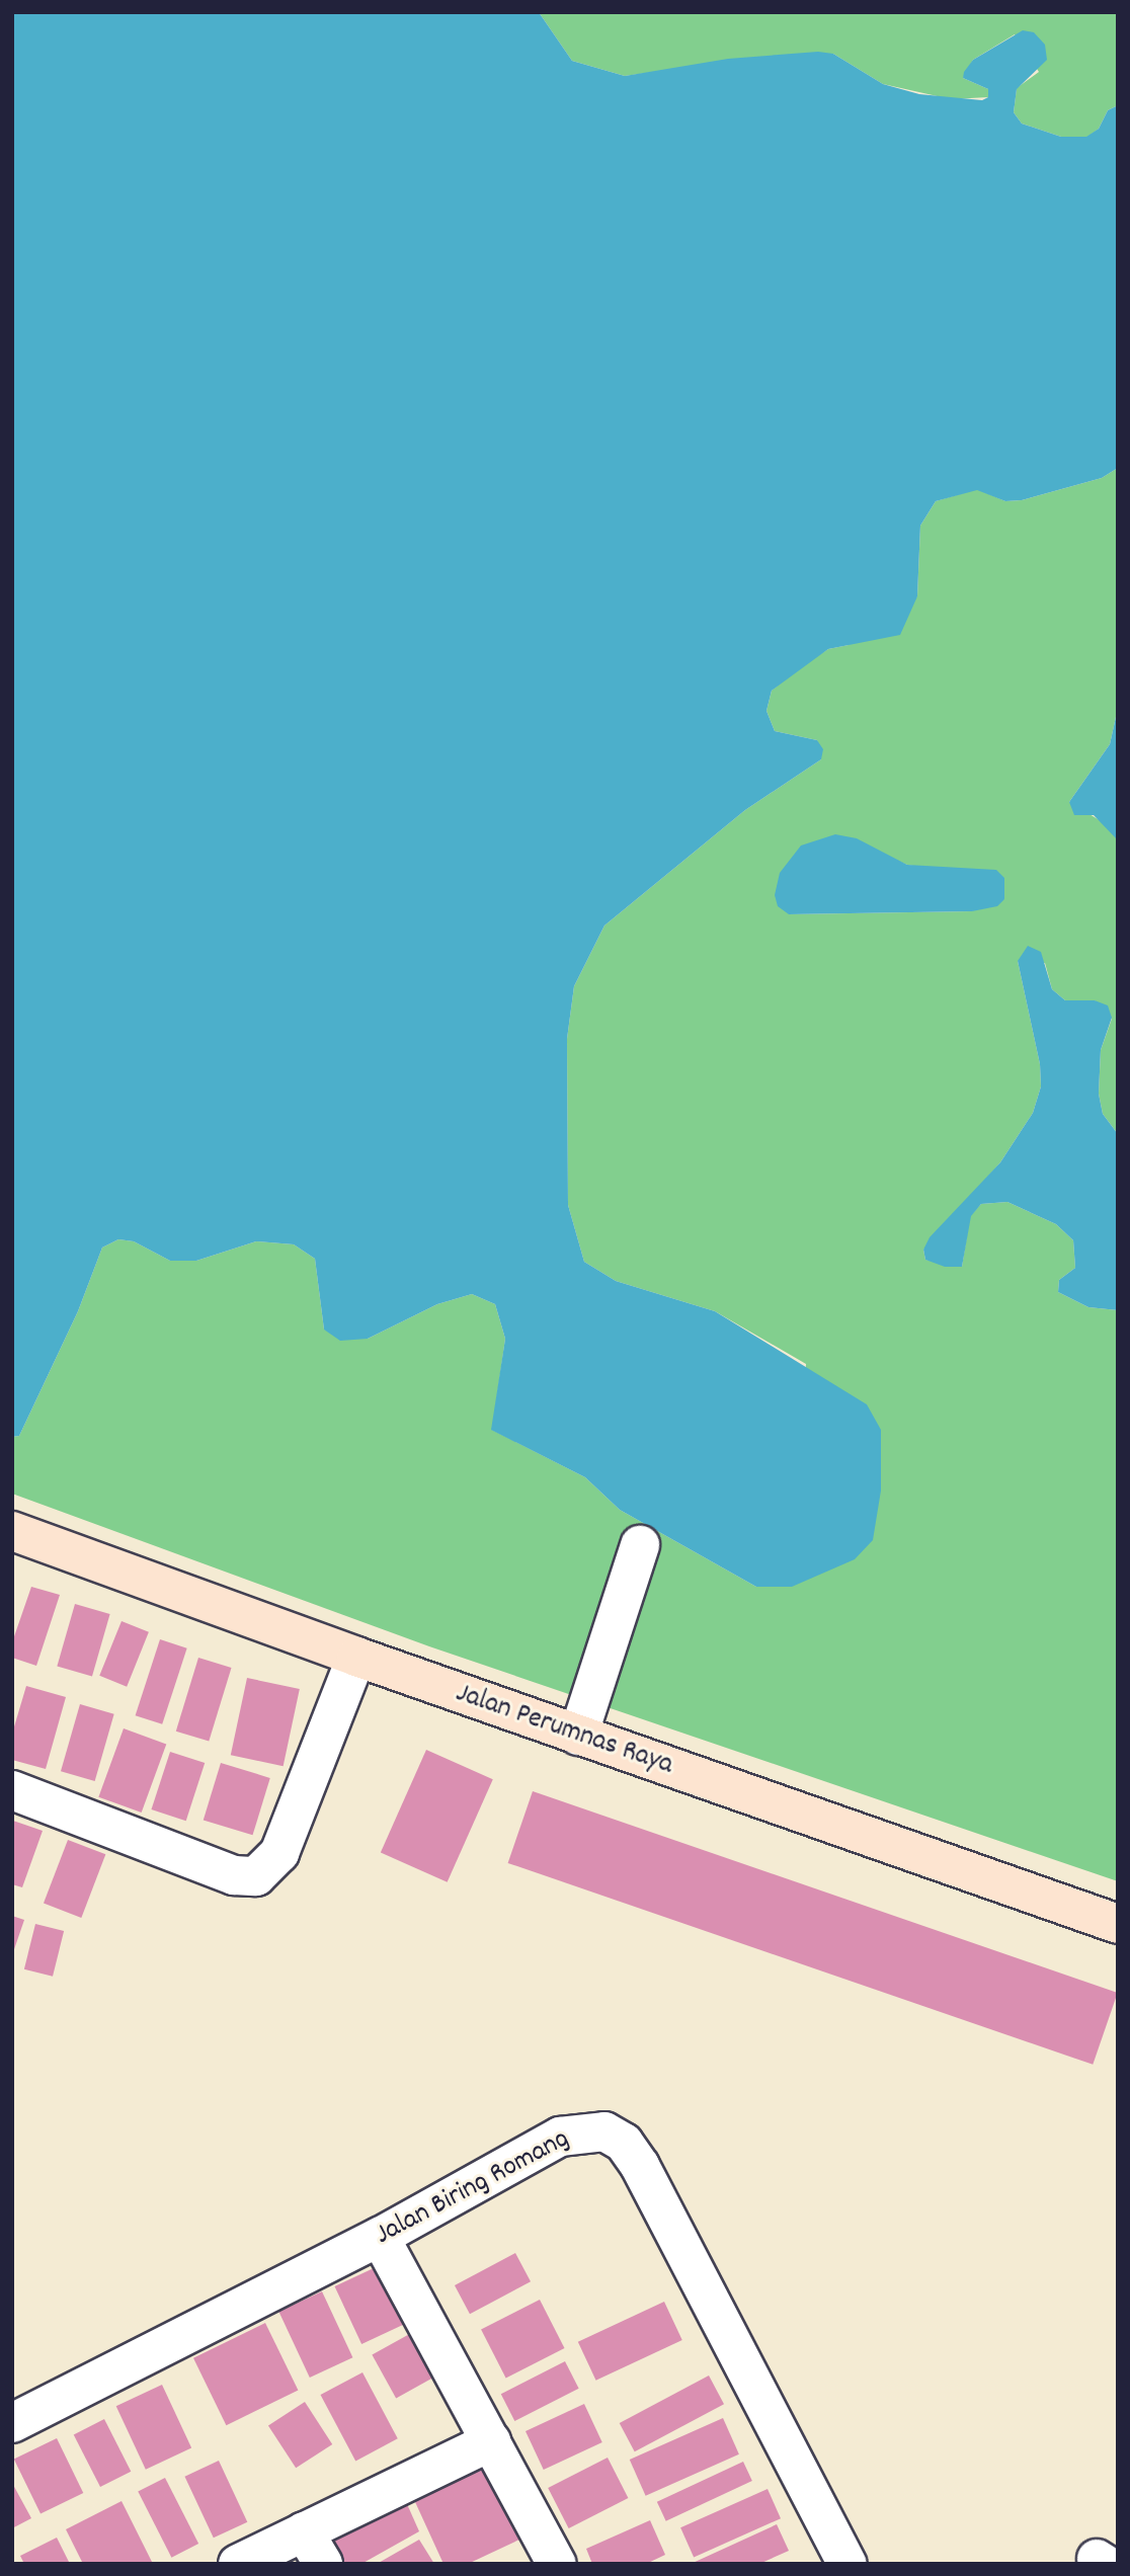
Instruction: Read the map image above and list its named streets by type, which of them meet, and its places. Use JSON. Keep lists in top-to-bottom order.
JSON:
{
  "streets": {
    "street": ["Jalan Perumnas Raya", "Jalan Biring Romang"]
  }
}
